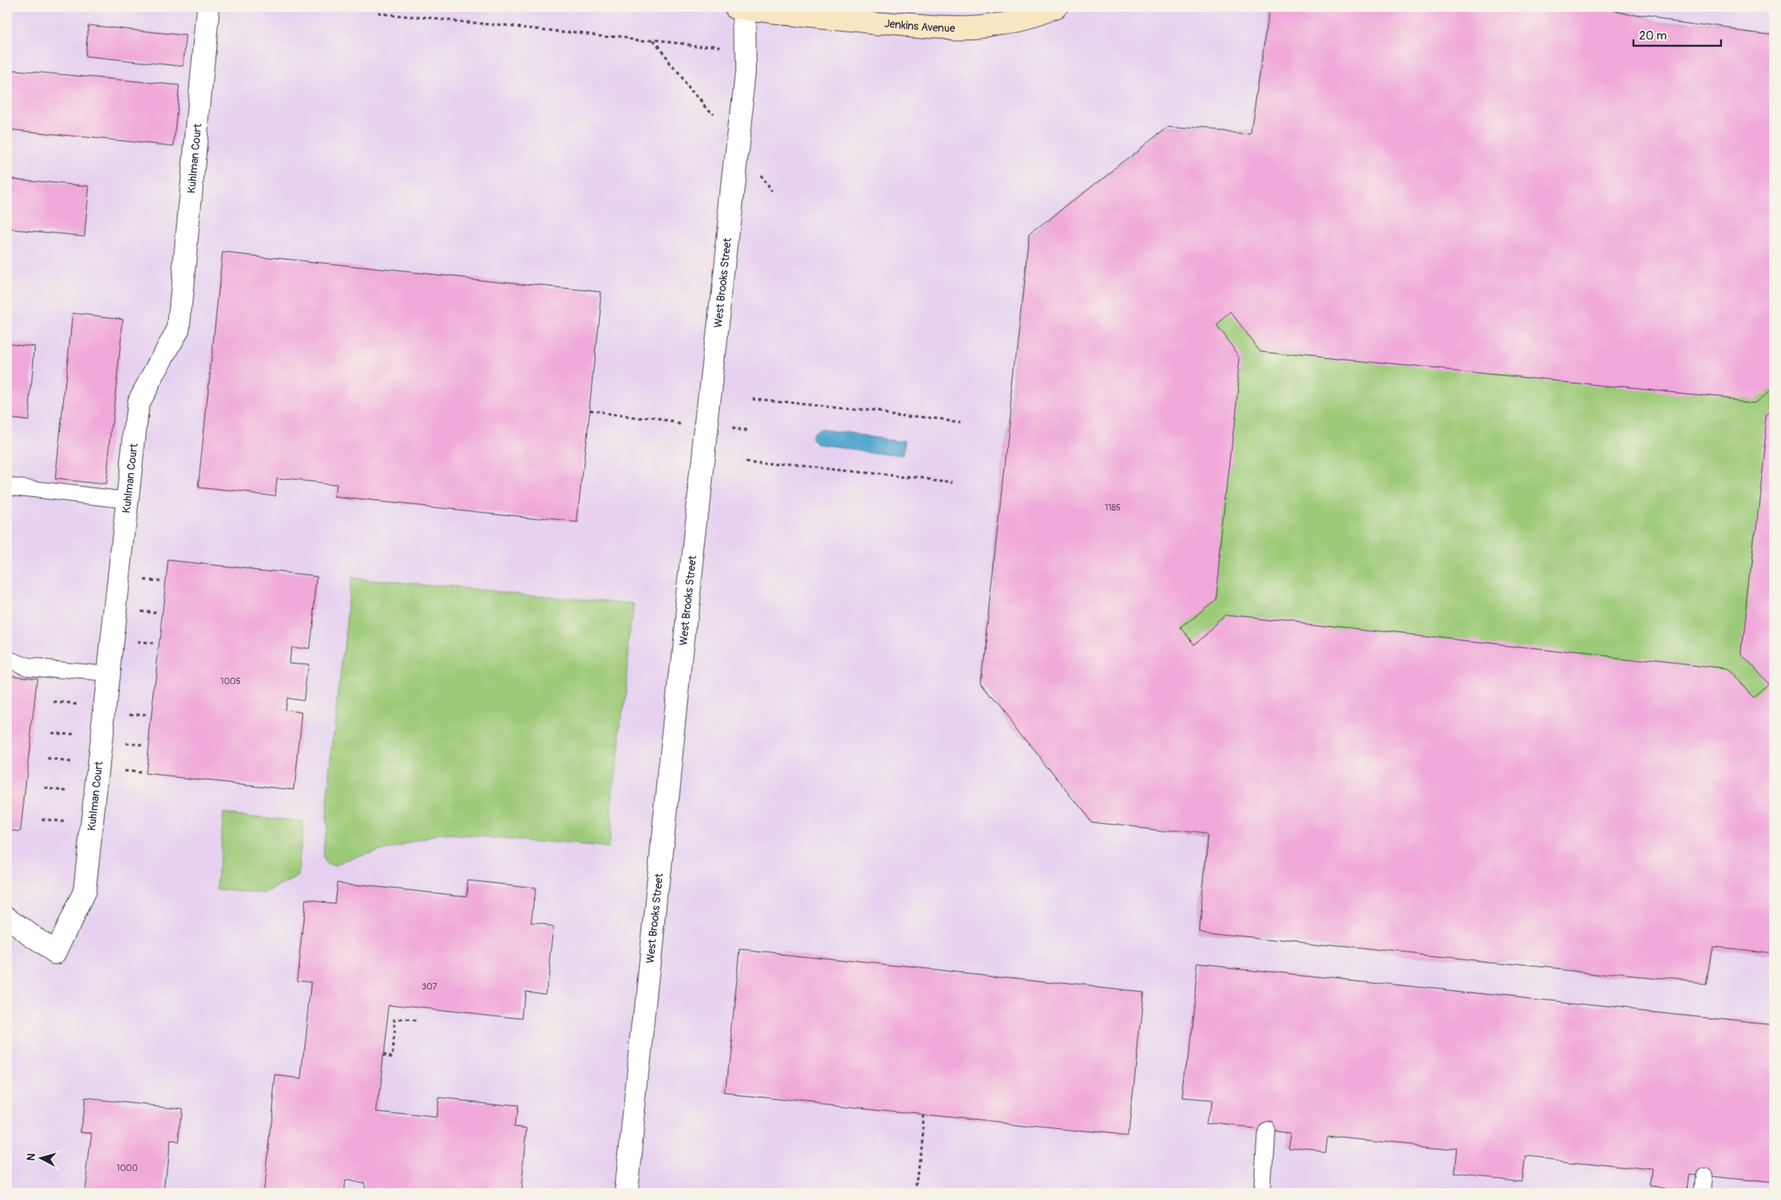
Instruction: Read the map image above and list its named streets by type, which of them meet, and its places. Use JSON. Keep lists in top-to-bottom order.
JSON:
{
  "streets": {
    "street": ["Jenkins Avenue", "Kuhlman Court", "West Brooks Street"]
  },
  "crossings": [
    ["Jenkins Avenue", "West Brooks Street"]
  ],
  "house_numbers": [
    "1185",
    "1005",
    "307",
    "1000"
  ],
  "scale_bar": "20 m",
  "north": "left"
}
